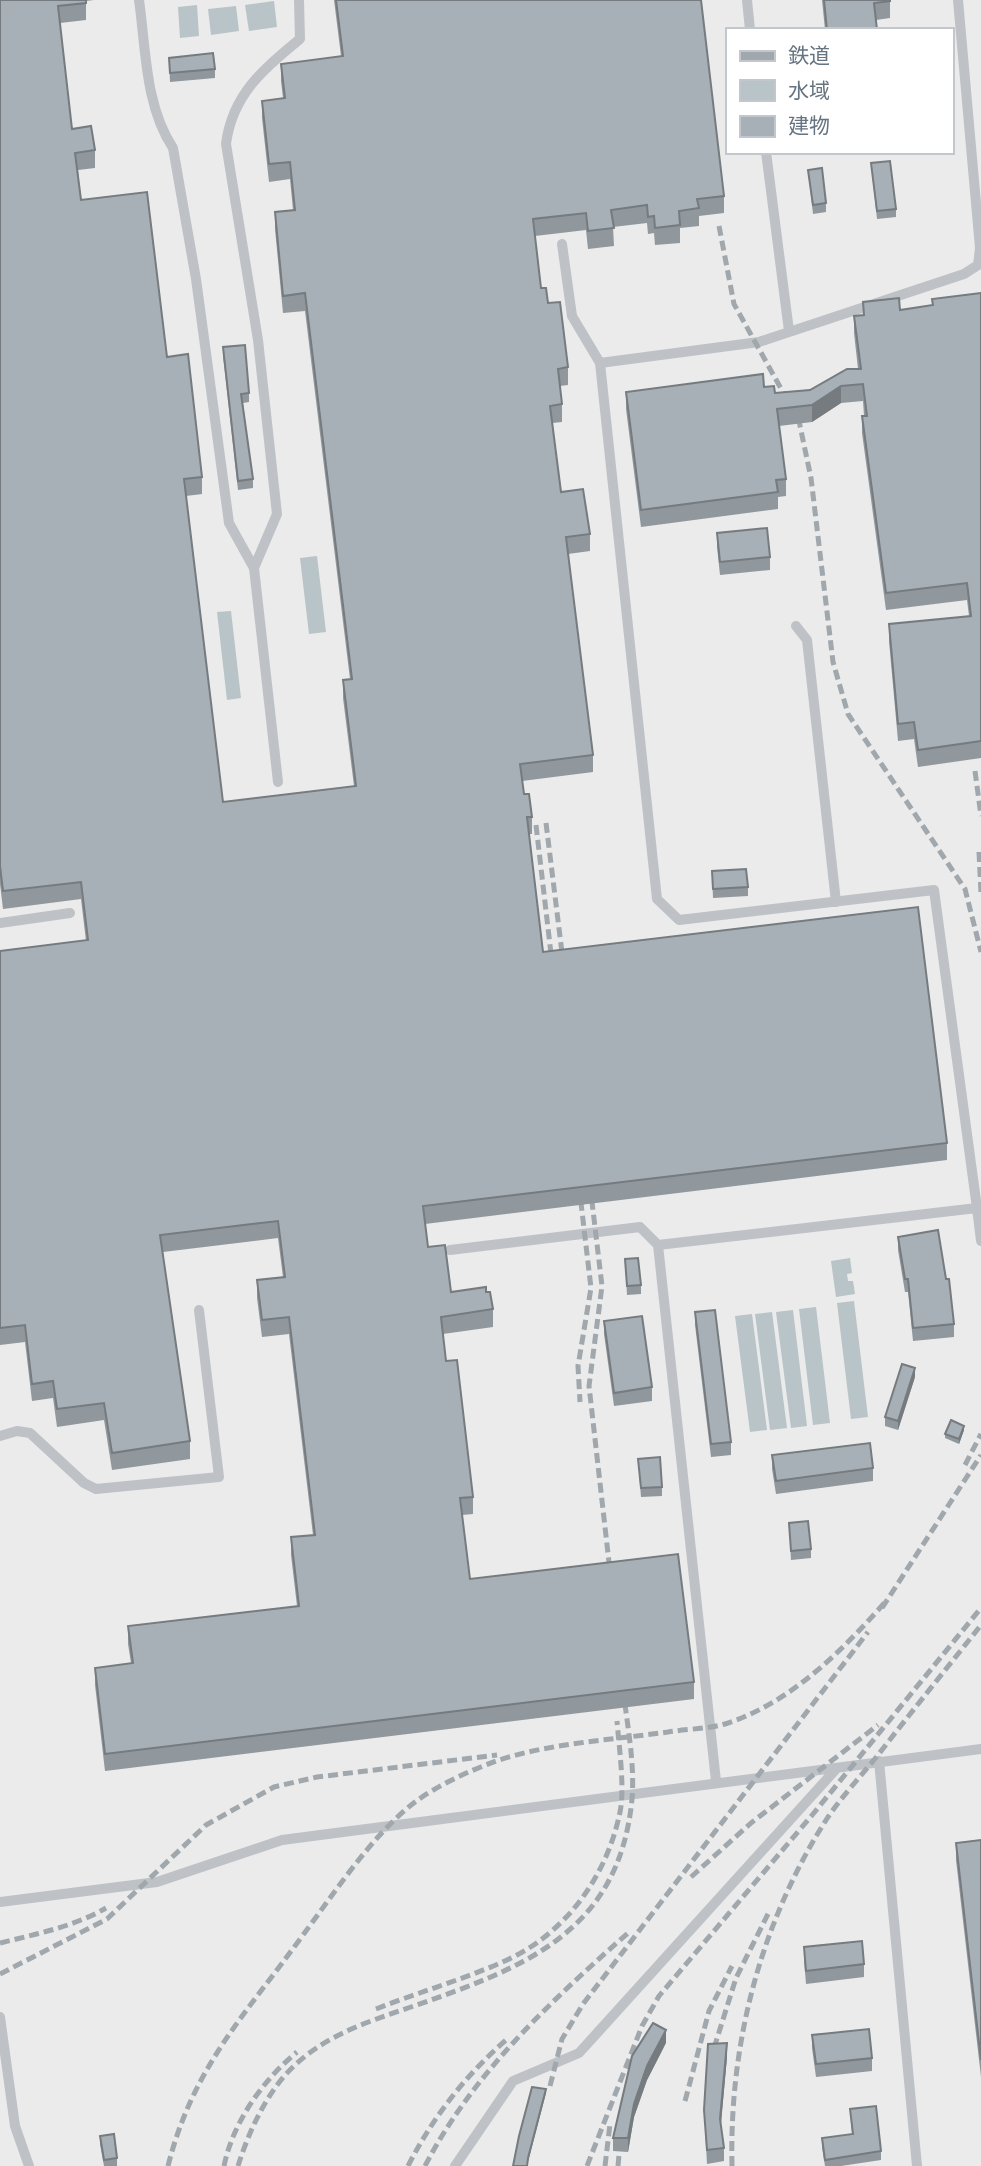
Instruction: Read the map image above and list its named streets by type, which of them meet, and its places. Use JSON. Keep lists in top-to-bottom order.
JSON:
{
  "legend": ["鉄道", "水域", "建物"]
}
